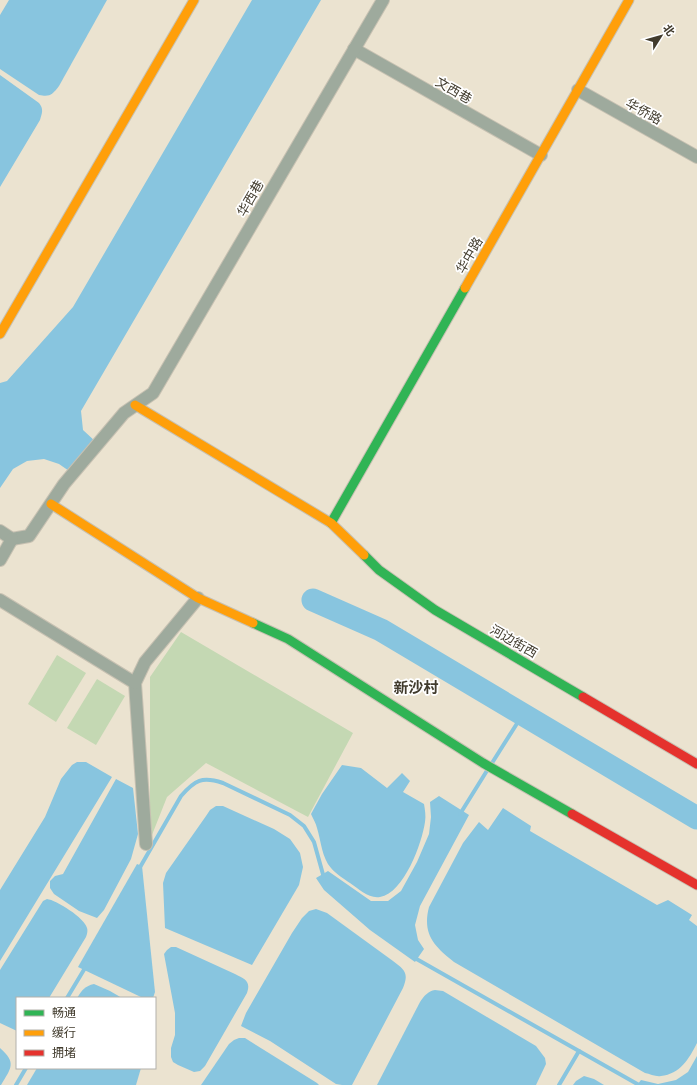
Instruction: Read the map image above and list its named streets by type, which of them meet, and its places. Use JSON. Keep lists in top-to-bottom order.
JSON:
{
  "streets": {
    "street": [
      "文西巷",
      "华侨路",
      "华西巷",
      "华中路",
      "河边街西"
    ]
  },
  "crossings": [
    ["文西巷", "华西巷"],
    ["文西巷", "华中路"],
    ["华侨路", "华中路"],
    ["华西巷", "河边街西"],
    ["华中路", "河边街西"]
  ],
  "districts": ["新沙村"],
  "legend": ["畅通", "缓行", "拥堵"],
  "north": "top right"
}
